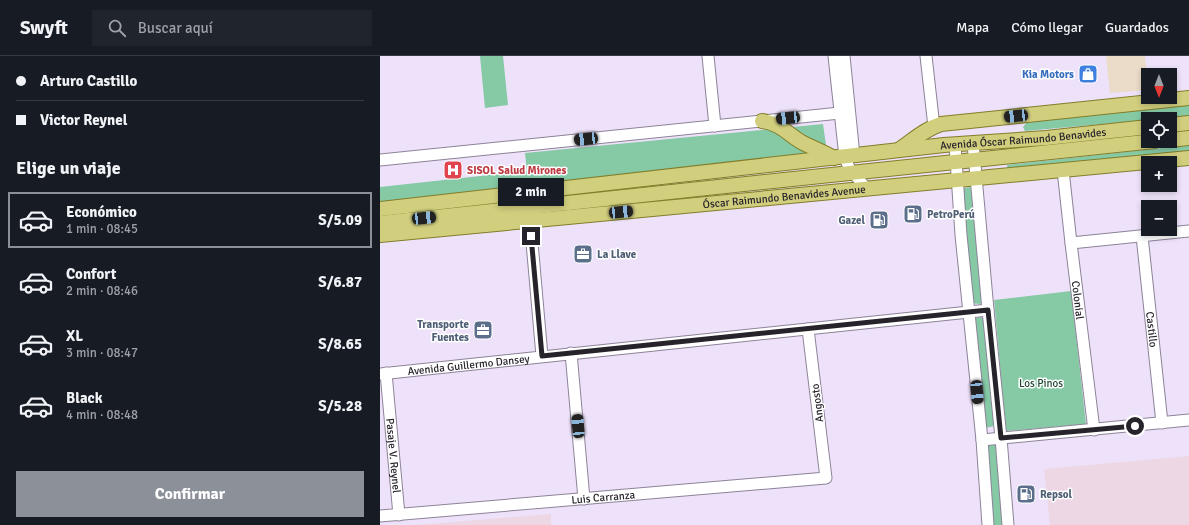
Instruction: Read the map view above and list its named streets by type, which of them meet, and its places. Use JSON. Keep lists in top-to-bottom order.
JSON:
{
  "streets": {
    "main road": ["Avenida Óscar Raimundo Benavides", "Óscar Raimundo Benavides Avenue"],
    "street": [
      "Colonial",
      "Castillo",
      "Avenida Guillermo Dansey",
      "Angosto",
      "Pasaje V. Reynel",
      "Luis Carranza"
    ]
  },
  "crossings": [
    ["Óscar Raimundo Benavides Avenue", "Colonial"],
    ["Avenida Guillermo Dansey", "Angosto"],
    ["Avenida Guillermo Dansey", "Pasaje V. Reynel"],
    ["Angosto", "Luis Carranza"],
    ["Pasaje V. Reynel", "Luis Carranza"]
  ],
  "parks": ["Los Pinos"],
  "places": {
    "shop": ["Kia Motors"],
    "hospital": ["SISOL Salud Mirones"],
    "fuel station": ["PetroPerú", "Gazel", "Repsol"],
    "office": ["La Llave", "Transporte Fuentes"]
  },
  "north": "bottom",
  "page": {
    "header": "Swyft",
    "search": "Buscar aquí",
    "nav": ["Mapa", "Cómo llegar", "Guardados"],
    "banner": ["Arturo Castillo", "Victor Reynel"],
    "map_buttons": ["+", "−"],
    "heading": "Elige un viaje",
    "bubble": "2 min",
    "list": [
      {
        "name": "Económico",
        "note": "1 min · 08:45",
        "value": "S/5.09"
      },
      {
        "name": "Confort",
        "note": "2 min · 08:46",
        "value": "S/6.87"
      },
      {
        "name": "XL",
        "note": "3 min · 08:47",
        "value": "S/8.65"
      },
      {
        "name": "Black",
        "note": "4 min · 08:48",
        "value": "S/5.28"
      }
    ],
    "buttons": "Confirmar"
  }
}
